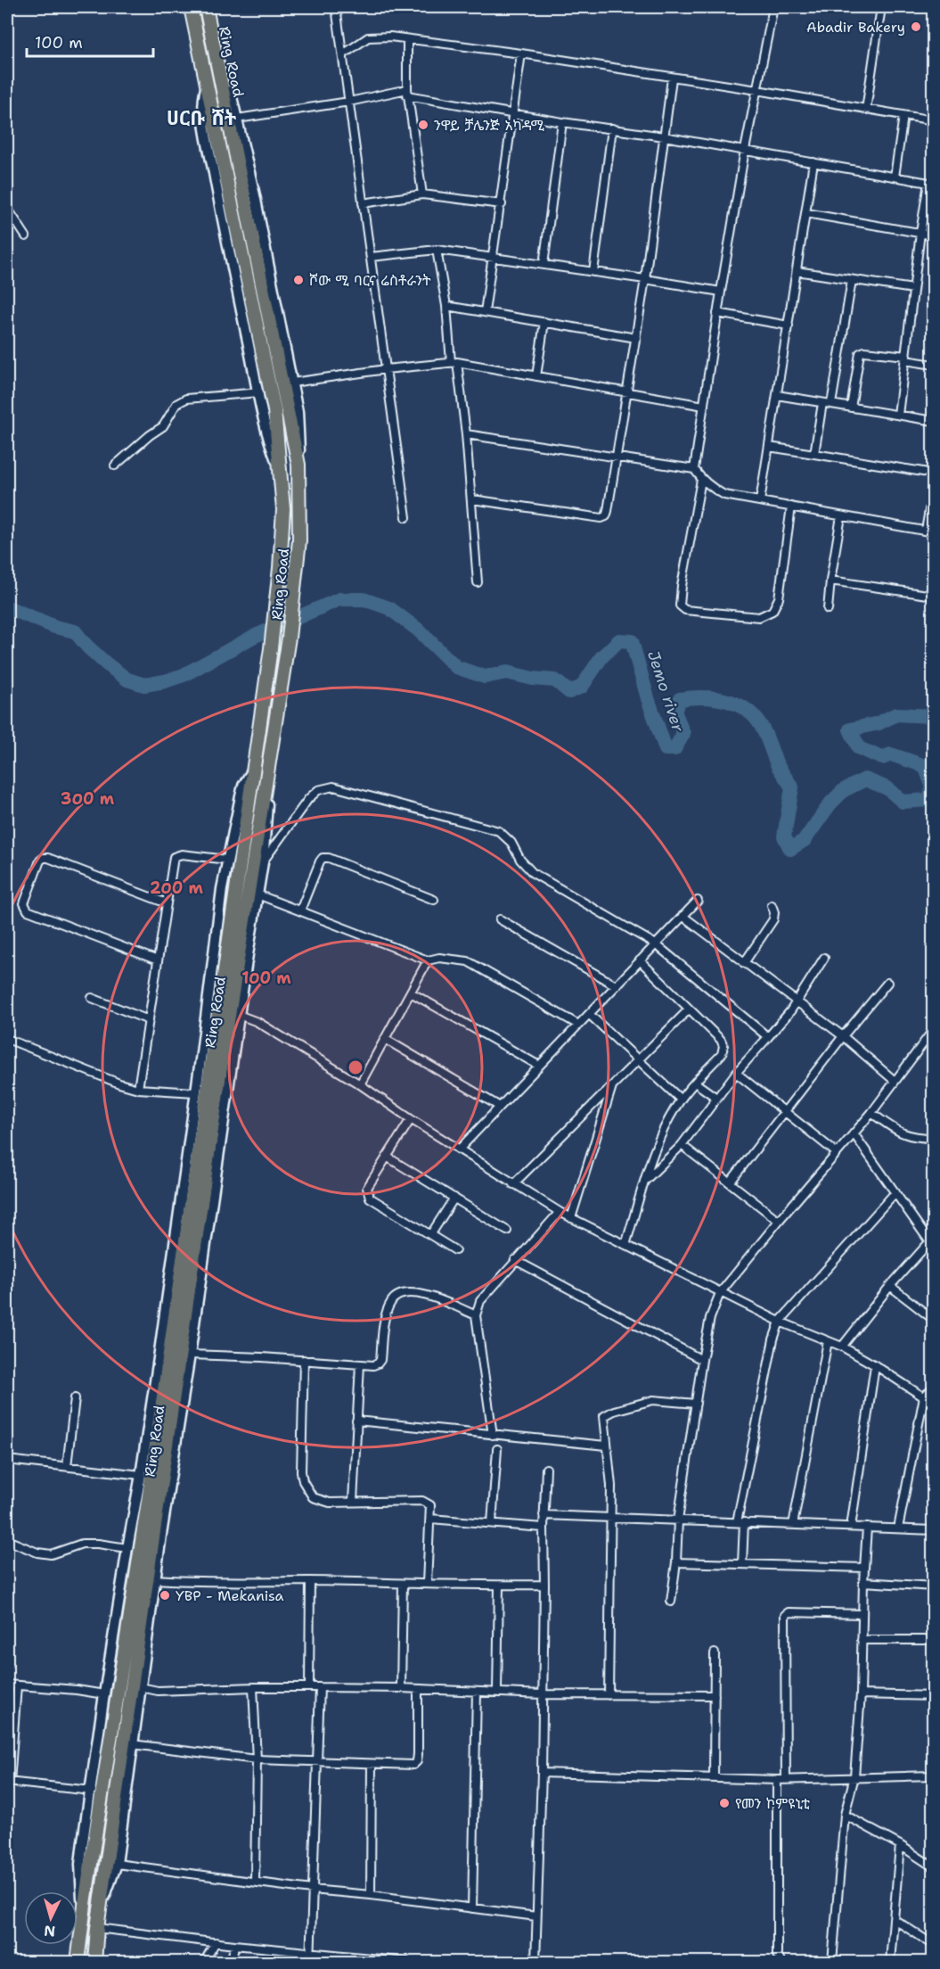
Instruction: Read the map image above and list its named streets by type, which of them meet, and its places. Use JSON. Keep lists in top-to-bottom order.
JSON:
{
  "streets": {
    "highway": ["Ring Road"]
  },
  "districts": ["ሀርቡ ሸት"],
  "water": ["Jemo river"],
  "places": [
    "Abadir Bakery",
    "ንዋይ ቻሌንጅ አካዳሚ",
    "ሾው ሚ ባርና ሬስቶራንት",
    "YBP - Mekanisa",
    "የመን ኮምዩኒቲ"
  ],
  "scale_bar": "100 m",
  "north": "bottom",
  "rings": ["300 m", "200 m", "100 m"]
}
